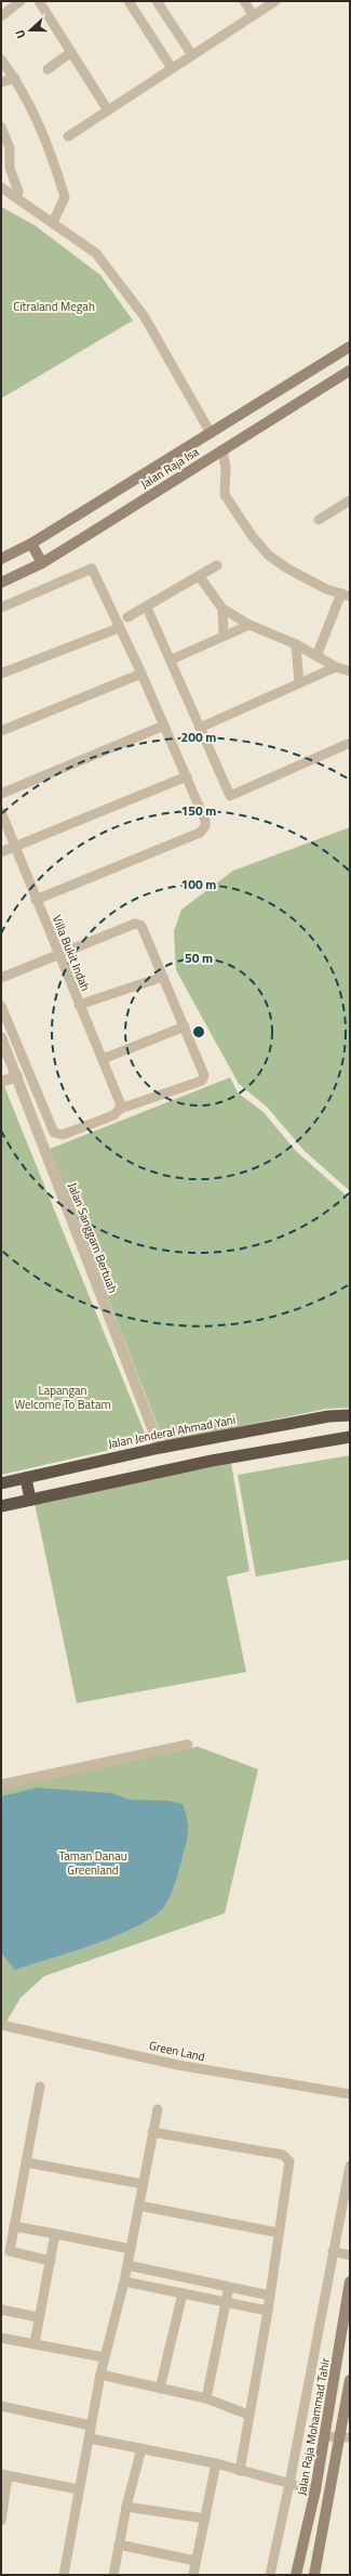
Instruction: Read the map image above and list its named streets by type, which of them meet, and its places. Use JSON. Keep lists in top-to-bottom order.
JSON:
{
  "streets": {
    "highway": ["Jalan Jenderal Ahmad Yani"],
    "main road": ["Jalan Raja Isa", "Jalan Raja Mohammad Tahir"],
    "street": ["Villa Bukit Indah", "Jalan Sanggam Bertuah", "Green Land"]
  },
  "crossings": [
    ["Jalan Sanggam Bertuah", "Jalan Jenderal Ahmad Yani"]
  ],
  "parks": ["Citraland Megah", "Lapangan Welcome To Batam", "Taman Danau Greenland"],
  "north": "left",
  "rings": [
    "200 m",
    "150 m",
    "100 m",
    "50 m"
  ]
}
